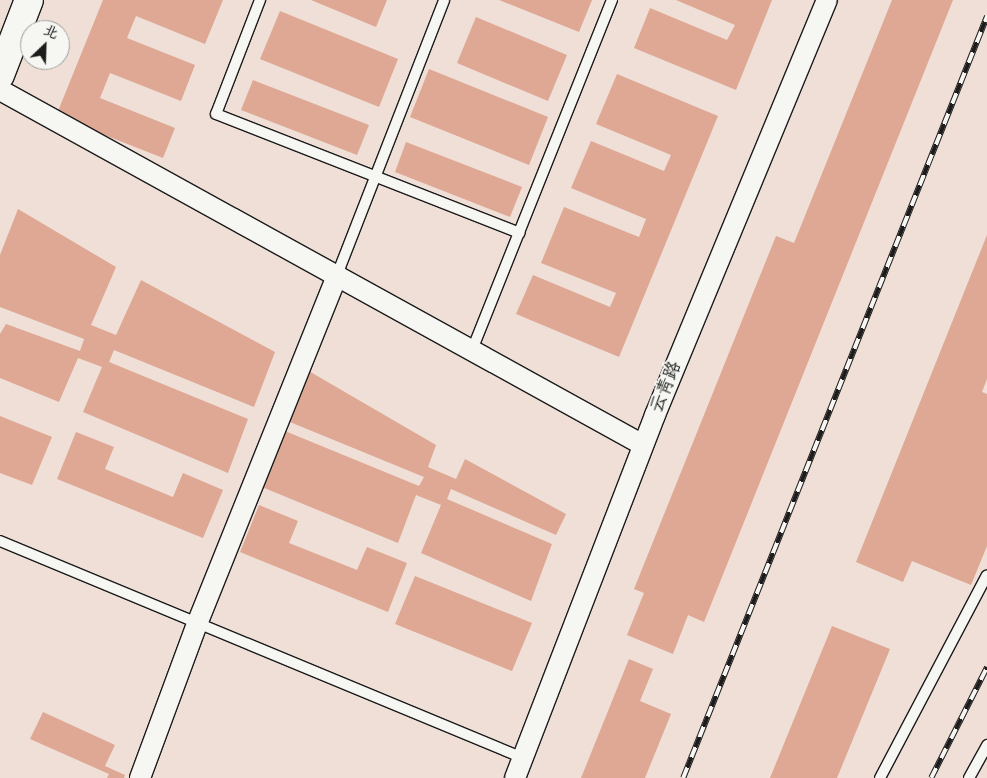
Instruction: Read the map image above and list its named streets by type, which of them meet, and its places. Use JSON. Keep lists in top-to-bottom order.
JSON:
{
  "streets": {
    "street": ["云青路"]
  },
  "north": "top right"
}
